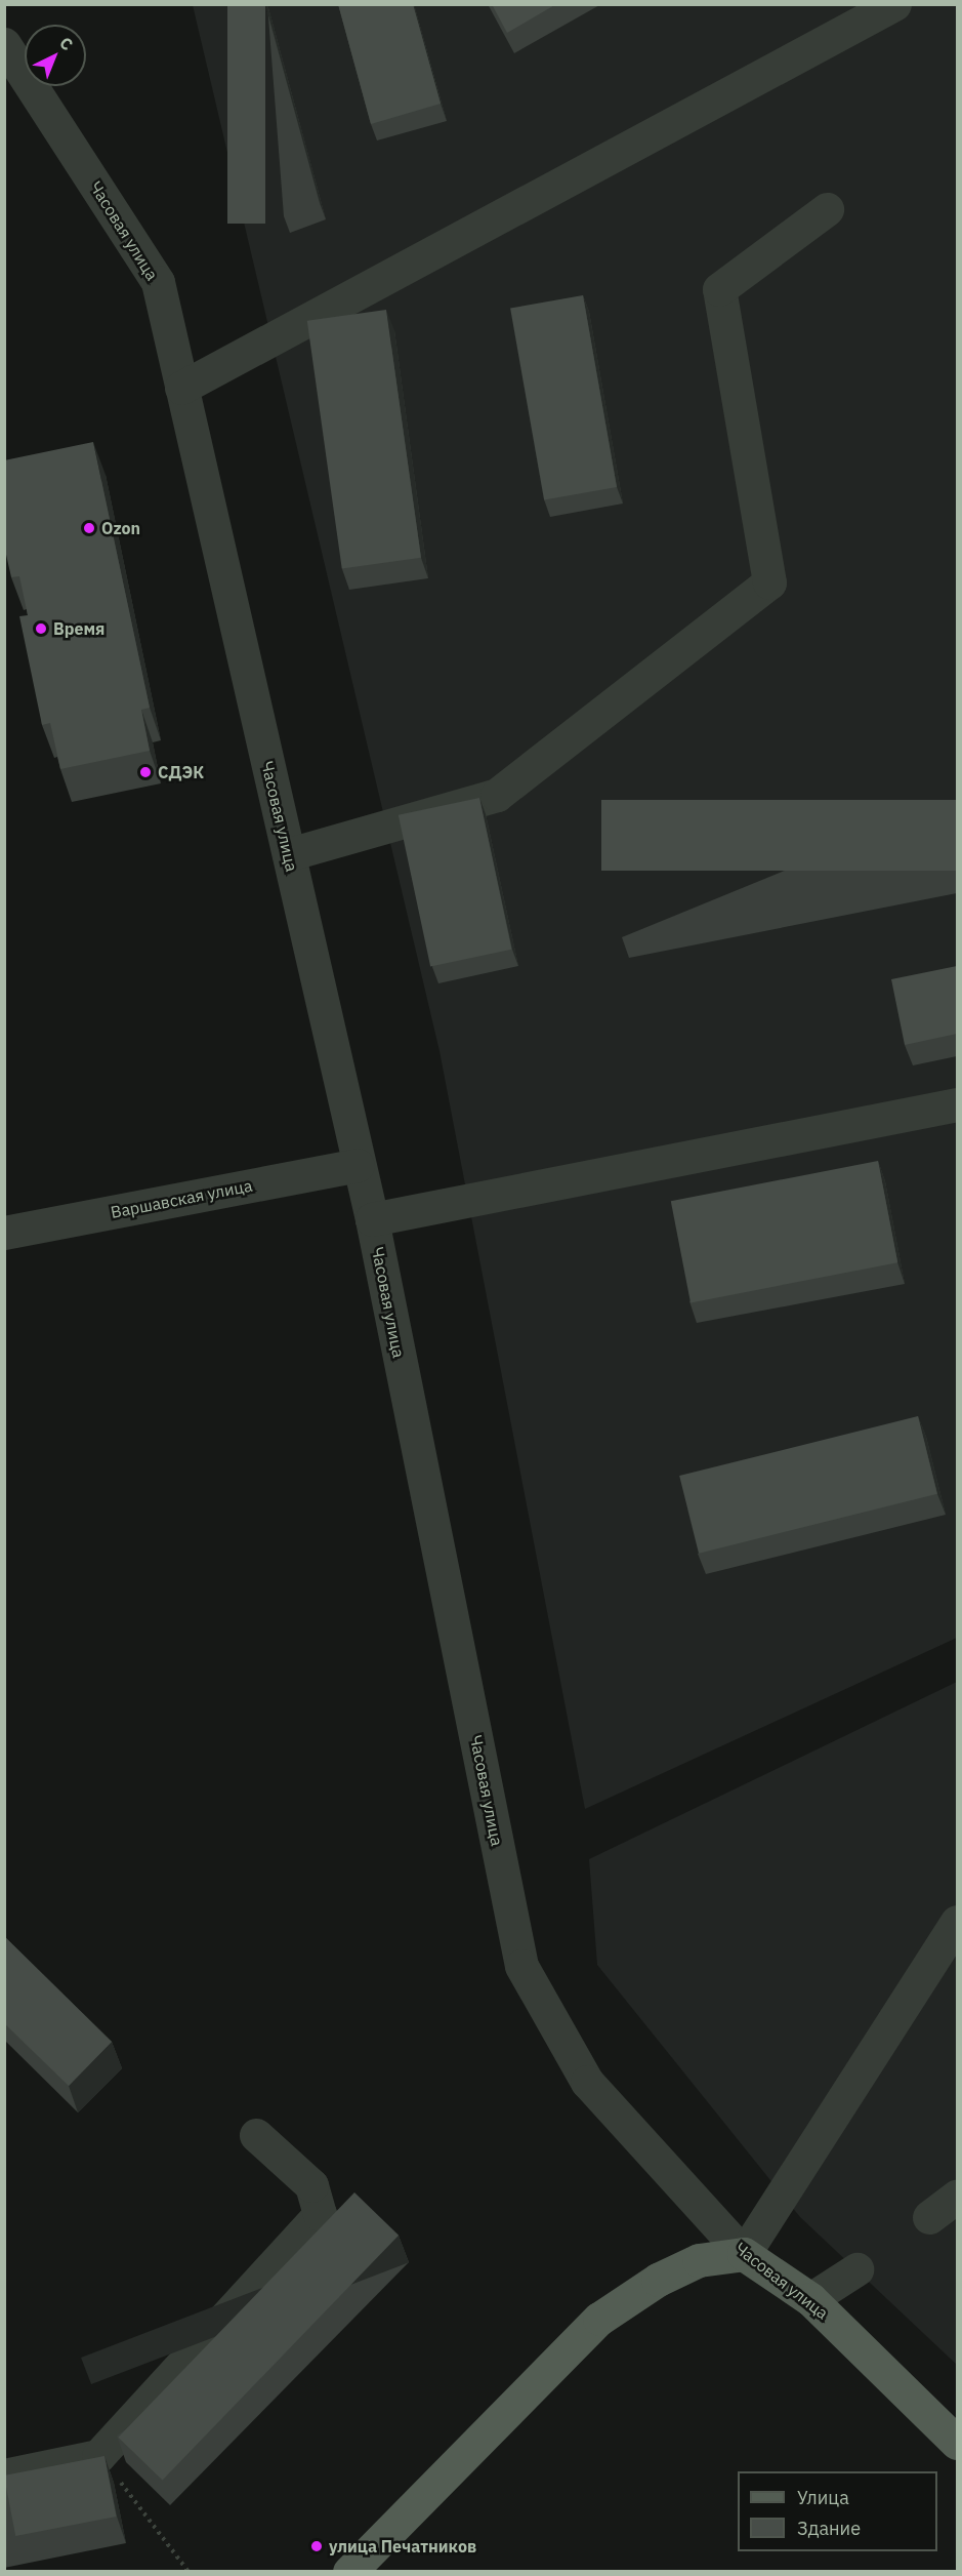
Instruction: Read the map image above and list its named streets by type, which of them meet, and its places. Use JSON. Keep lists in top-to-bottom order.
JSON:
{
  "streets": {
    "main road": ["Часовая улица"],
    "street": ["Варшавская улица"]
  },
  "crossings": [
    ["Часовая улица", "Варшавская улица"]
  ],
  "places": [
    "Ozon",
    "Время",
    "СДЭК",
    "улица Печатников"
  ],
  "legend": ["Улица", "Здание"],
  "north": "top right"
}
